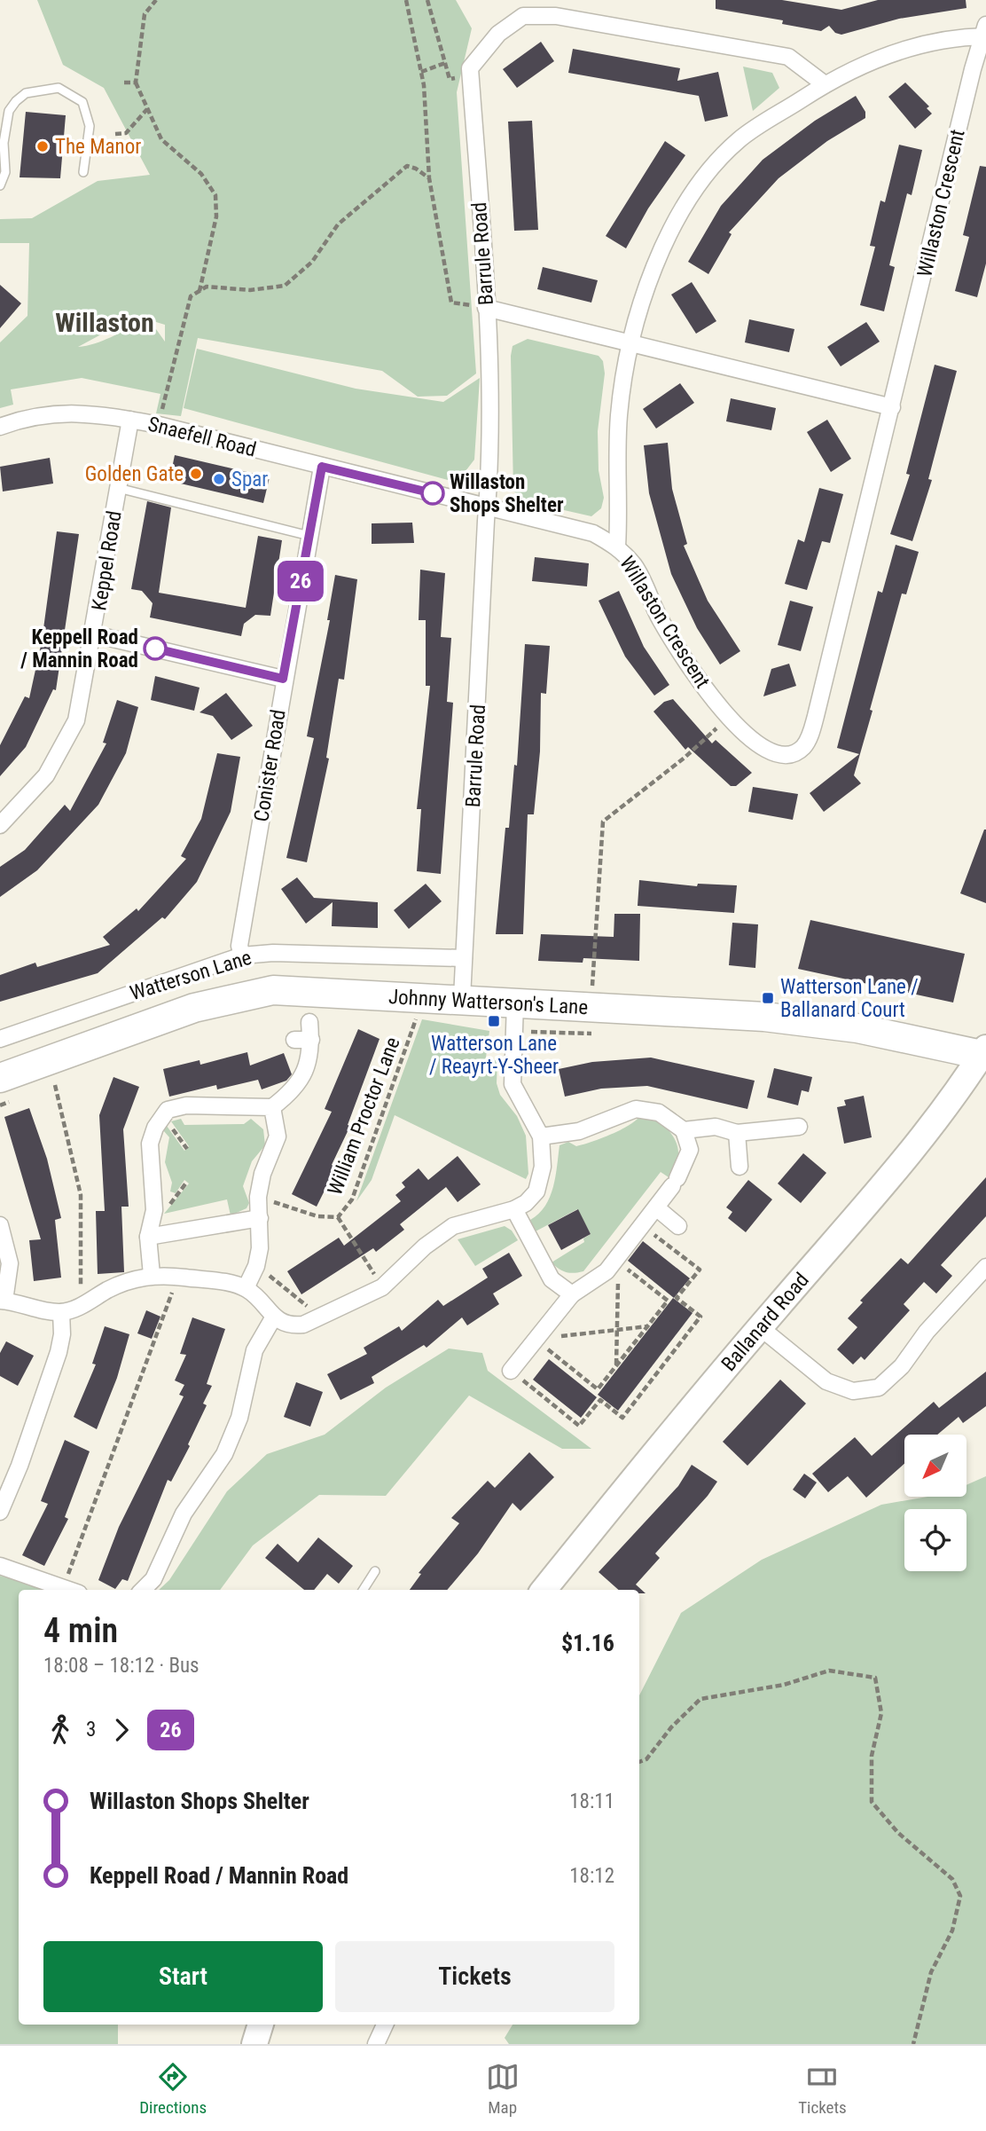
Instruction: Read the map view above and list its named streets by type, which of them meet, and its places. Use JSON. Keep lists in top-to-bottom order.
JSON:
{
  "streets": {
    "highway": ["Johnny Watterson's Lane"],
    "main road": ["Ballanard Road"],
    "street": [
      "Willaston Crescent",
      "Barrule Road",
      "Snaefell Road",
      "Keppel Road",
      "Conister Road",
      "Watterson Lane"
    ],
    "path": ["William Proctor Lane"]
  },
  "crossings": [
    ["Willaston Crescent", "Barrule Road"],
    ["Willaston Crescent", "Snaefell Road"],
    ["Barrule Road", "Snaefell Road"],
    ["Barrule Road", "Watterson Lane"],
    ["Barrule Road", "Johnny Watterson's Lane"],
    ["Snaefell Road", "Keppel Road"],
    ["Snaefell Road", "Conister Road"],
    ["Conister Road", "Watterson Lane"],
    ["Johnny Watterson's Lane", "William Proctor Lane"],
    ["Johnny Watterson's Lane", "Ballanard Road"]
  ],
  "districts": ["Willaston"],
  "places": {
    "other": [
      "The Manor",
      "Golden Gate",
      "Spar",
      "Willaston Shops Shelter",
      "Keppell Road / Mannin Road"
    ],
    "transit": ["Watterson Lane / Ballanard Court", "Watterson Lane / Reayrt-Y-Sheer"]
  },
  "lines": ["bus line 26"],
  "north": "bottom left",
  "page": {
    "on_map": "26",
    "heading": ["4 min", "18:08 – 18:12 · Bus", "$1.16"],
    "legs": ["3", "26"],
    "list": [
      {
        "name": "Willaston Shops Shelter",
        "value": "18:11"
      },
      {
        "name": "Keppell Road / Mannin Road",
        "value": "18:12"
      }
    ],
    "buttons": ["Start", "Tickets"],
    "tabs": ["Directions", "Map", "Tickets"]
  }
}
